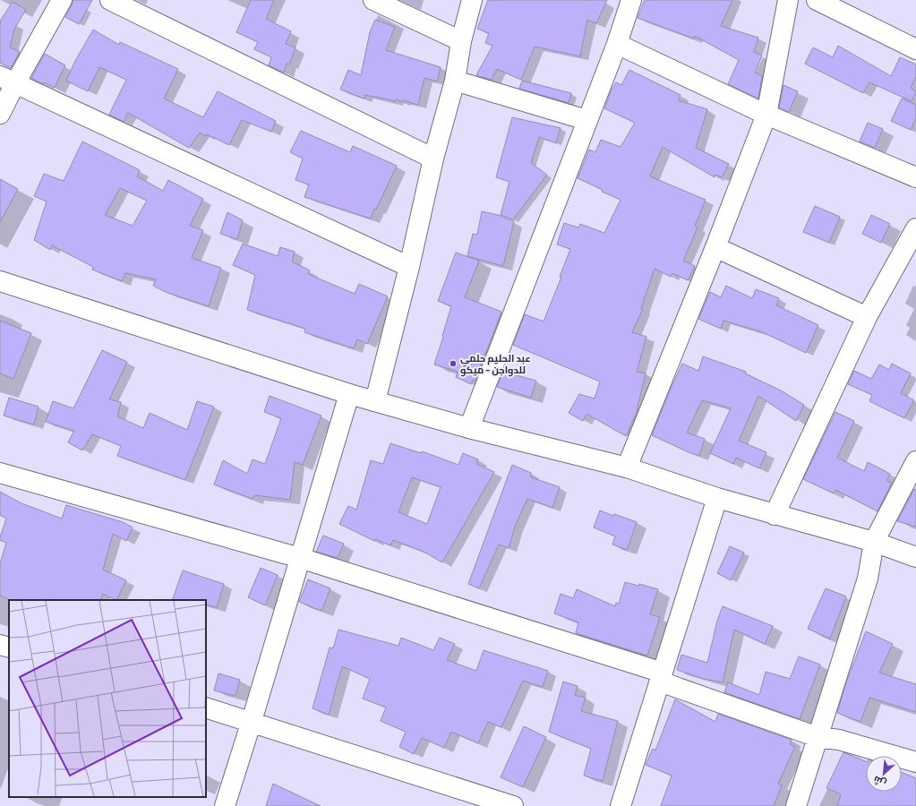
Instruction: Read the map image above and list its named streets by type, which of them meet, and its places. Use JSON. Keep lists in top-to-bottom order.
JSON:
{
  "places": ["عبد الحليم حلمي للدواجن - ميكو"],
  "north": "bottom left"
}
